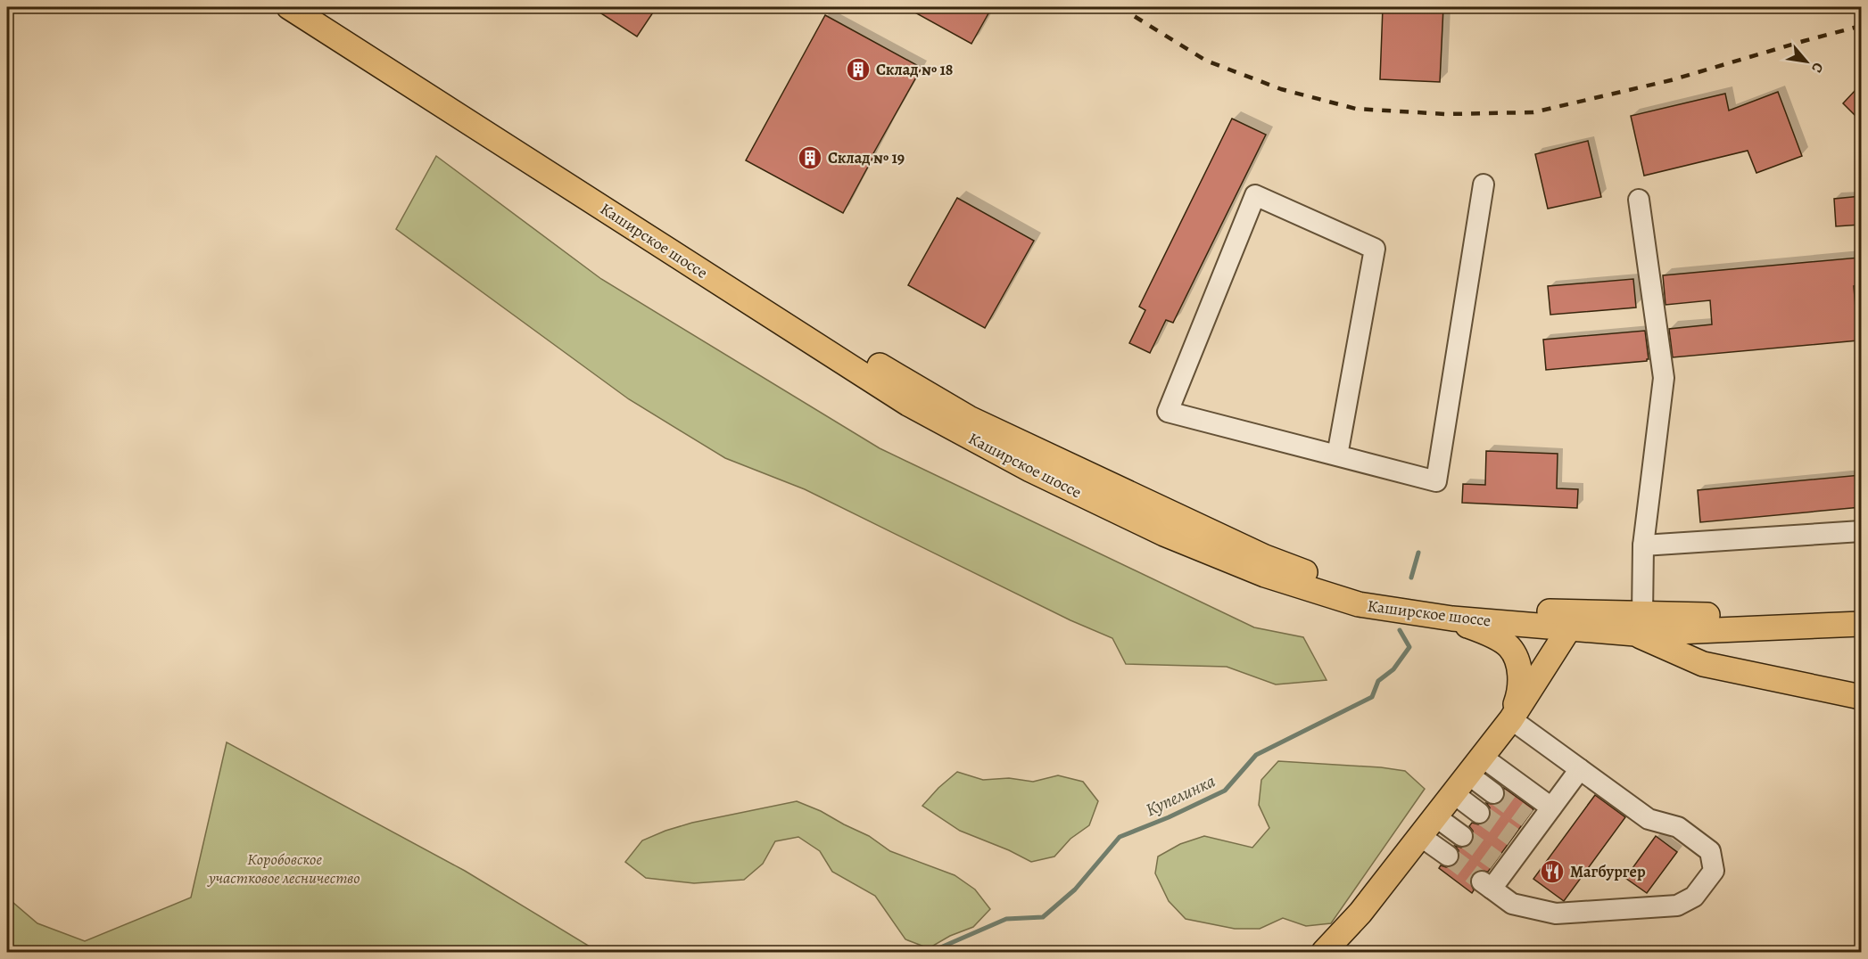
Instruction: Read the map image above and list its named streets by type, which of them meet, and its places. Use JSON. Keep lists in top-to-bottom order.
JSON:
{
  "streets": {
    "main road": ["Каширское шоссе"]
  },
  "water": ["Купелинка"],
  "parks": ["Коробовское участковое лесничество"],
  "places": {
    "building": ["Склад № 18", "Склад № 19"],
    "restaurant": ["Магбургер"]
  },
  "north": "bottom right"
}
